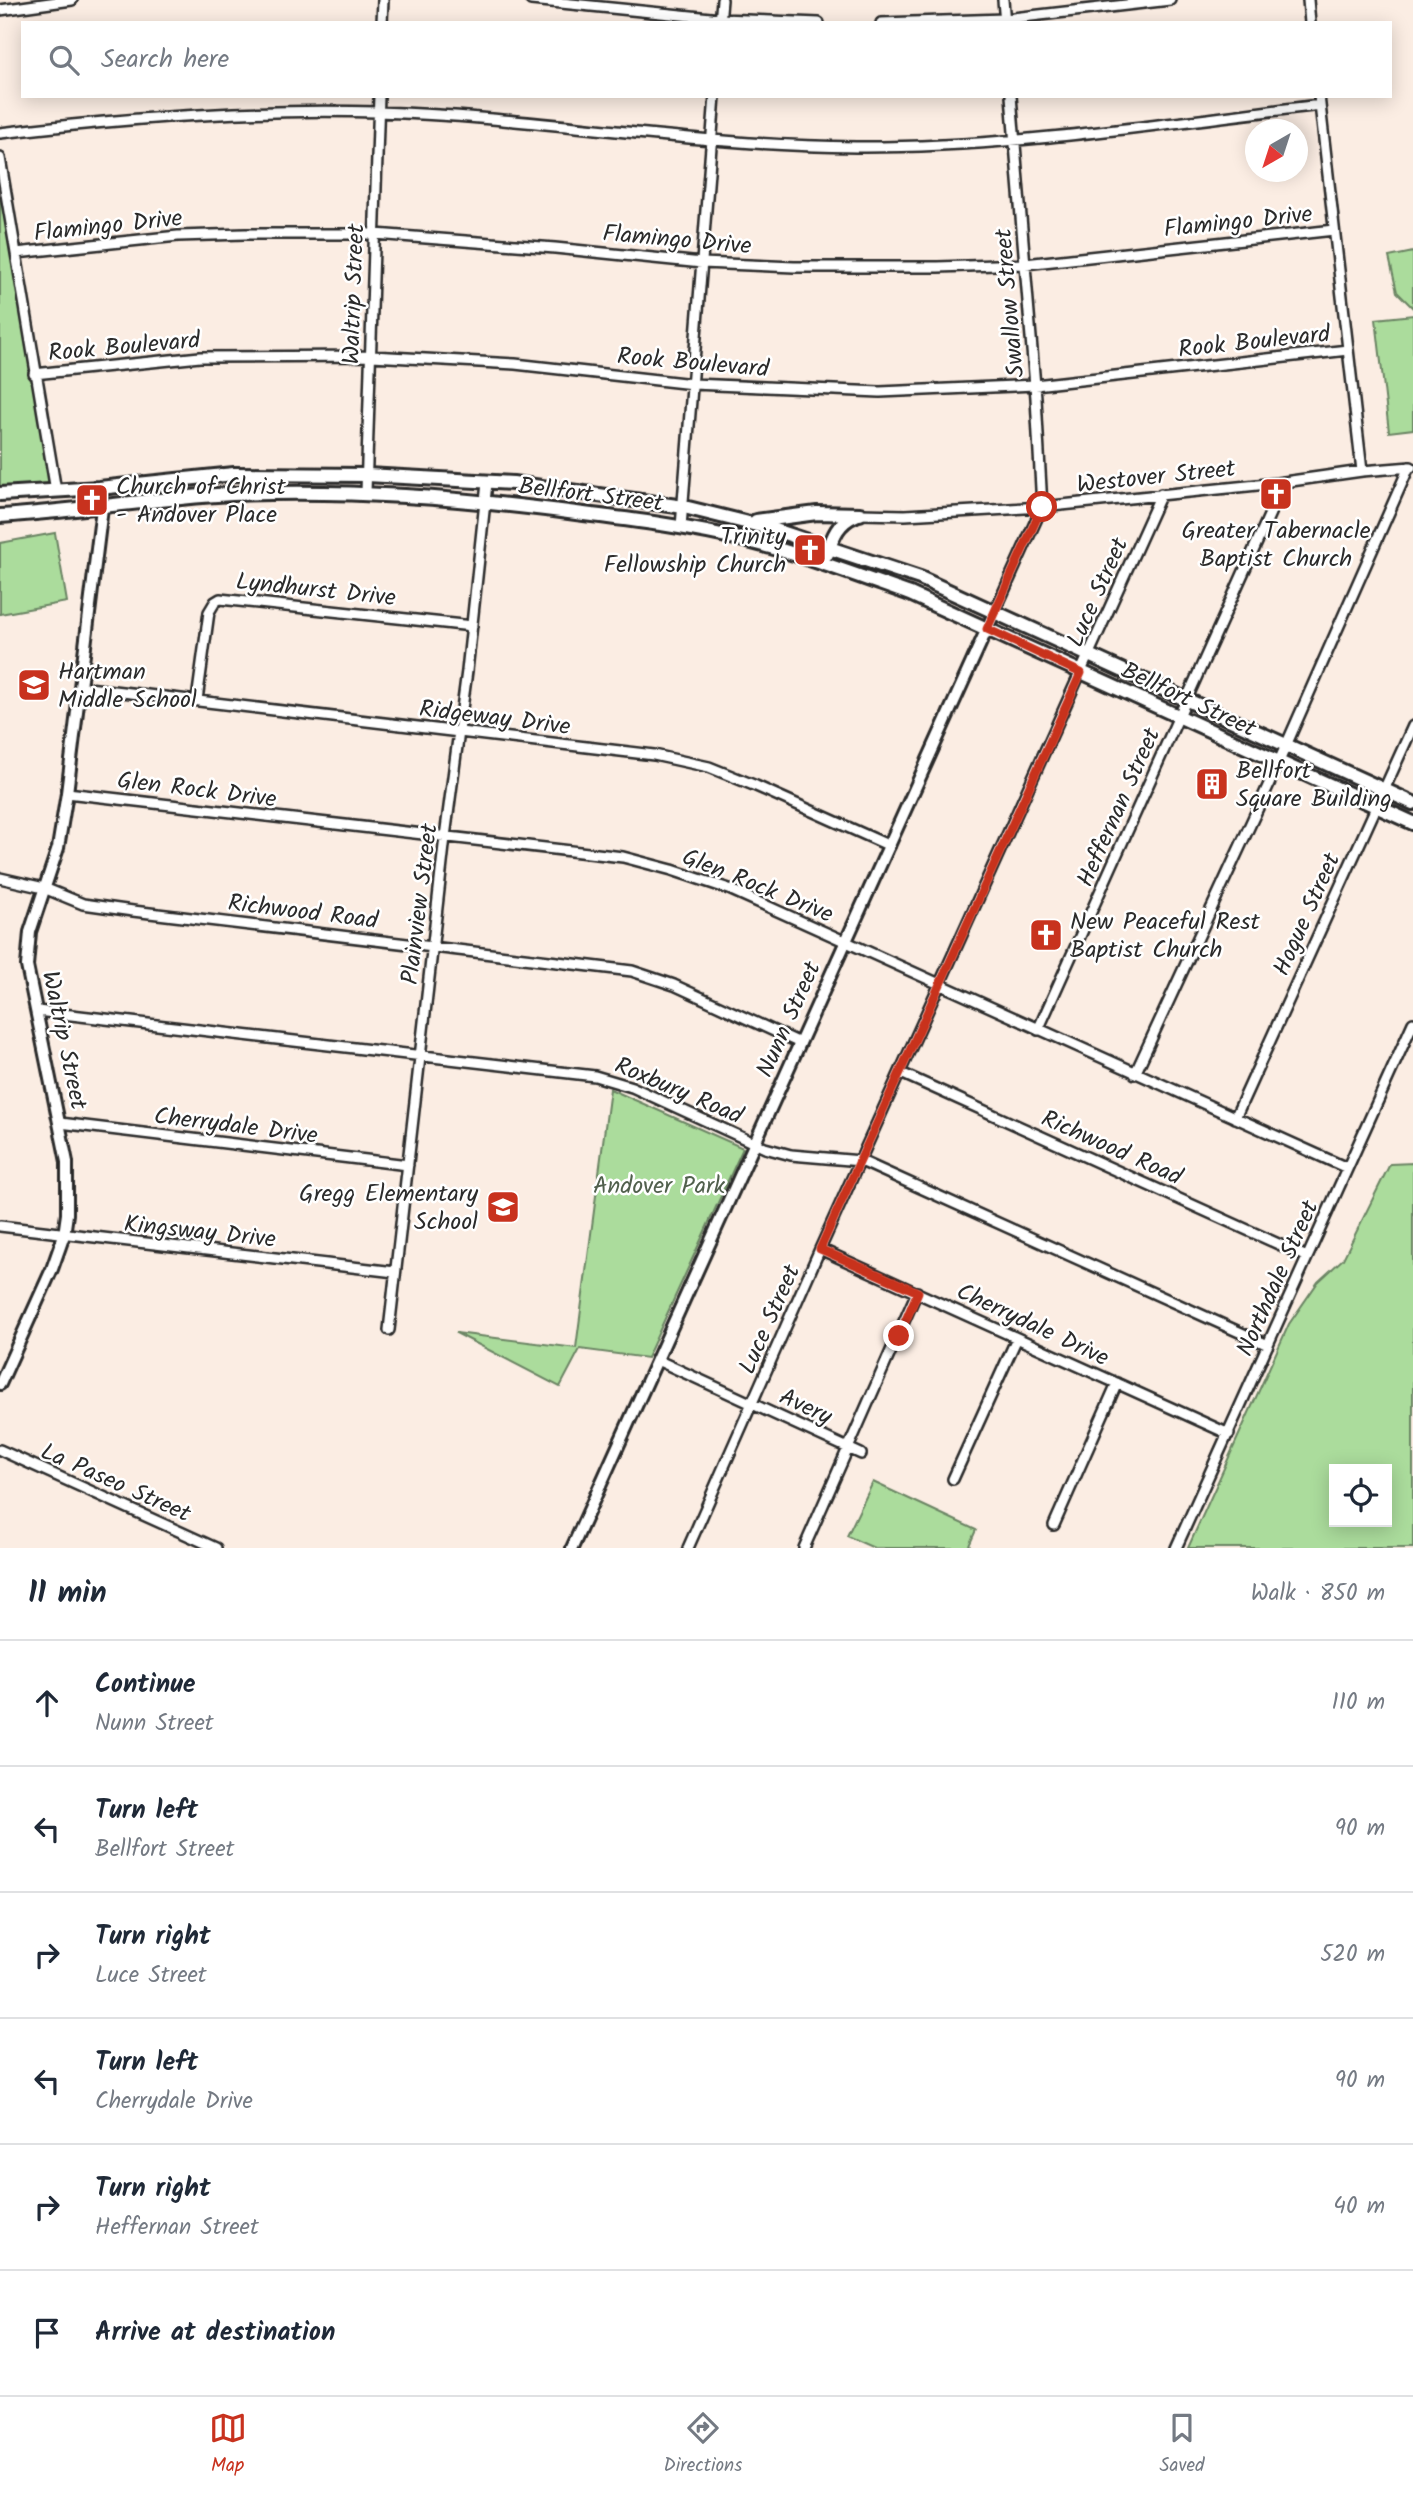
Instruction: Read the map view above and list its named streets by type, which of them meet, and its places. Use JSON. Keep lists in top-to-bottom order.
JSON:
{
  "streets": {
    "main road": ["Bellfort Street"],
    "street": [
      "Flamingo Drive",
      "Waltrip Street",
      "Swallow Street",
      "Rook Boulevard",
      "Westover Street",
      "Lyndhurst Drive",
      "Luce Street",
      "Ridgeway Drive",
      "Glen Rock Drive",
      "Heffernan Street",
      "Plainview Street",
      "Richwood Road",
      "Hogue Street",
      "Nunn Street",
      "Roxbury Road",
      "Cherrydale Drive",
      "Kingsway Drive",
      "Northdale Street",
      "Avery",
      "La Paseo Street"
    ]
  },
  "crossings": [
    ["Flamingo Drive", "Waltrip Street"],
    ["Flamingo Drive", "Swallow Street"],
    ["Waltrip Street", "Rook Boulevard"],
    ["Waltrip Street", "Bellfort Street"],
    ["Waltrip Street", "Ridgeway Drive"],
    ["Waltrip Street", "Glen Rock Drive"],
    ["Waltrip Street", "Richwood Road"],
    ["Waltrip Street", "Roxbury Road"],
    ["Waltrip Street", "Cherrydale Drive"],
    ["Waltrip Street", "Kingsway Drive"],
    ["Swallow Street", "Rook Boulevard"],
    ["Swallow Street", "Westover Street"],
    ["Swallow Street", "Nunn Street"],
    ["Westover Street", "Luce Street"],
    ["Westover Street", "Heffernan Street"],
    ["Westover Street", "Nunn Street"],
    ["Bellfort Street", "Luce Street"],
    ["Bellfort Street", "Heffernan Street"],
    ["Bellfort Street", "Plainview Street"],
    ["Bellfort Street", "Hogue Street"],
    ["Bellfort Street", "Nunn Street"],
    ["Lyndhurst Drive", "Ridgeway Drive"],
    ["Lyndhurst Drive", "Plainview Street"],
    ["Luce Street", "Glen Rock Drive"],
    ["Luce Street", "Richwood Road"],
    ["Luce Street", "Roxbury Road"],
    ["Luce Street", "Cherrydale Drive"],
    ["Luce Street", "Avery"],
    ["Ridgeway Drive", "Plainview Street"],
    ["Ridgeway Drive", "Nunn Street"],
    ["Glen Rock Drive", "Heffernan Street"],
    ["Glen Rock Drive", "Plainview Street"],
    ["Glen Rock Drive", "Hogue Street"],
    ["Glen Rock Drive", "Nunn Street"],
    ["Glen Rock Drive", "Northdale Street"],
    ["Plainview Street", "Richwood Road"],
    ["Plainview Street", "Roxbury Road"],
    ["Plainview Street", "Cherrydale Drive"],
    ["Plainview Street", "Kingsway Drive"],
    ["Richwood Road", "Nunn Street"],
    ["Richwood Road", "Northdale Street"],
    ["Nunn Street", "Roxbury Road"],
    ["Nunn Street", "Avery"],
    ["Roxbury Road", "Northdale Street"],
    ["Cherrydale Drive", "Northdale Street"]
  ],
  "parks": ["Andover Park"],
  "places": {
    "church": [
      "Greater Tabernacle Baptist Church",
      "Church of Christ - Andover Place",
      "Trinity Fellowship Church",
      "New Peaceful Rest Baptist Church"
    ],
    "school or university": ["Hartman Middle School", "Gregg Elementary School"],
    "building": ["Bellfort Square Building"]
  },
  "north": "bottom left",
  "page": {
    "search": "Search here",
    "heading": ["11 min", "Walk · 850 m"],
    "list": [
      ["Continue", "Nunn Street", "110 m"],
      ["Turn left", "Bellfort Street", "90 m"],
      ["Turn right", "Luce Street", "520 m"],
      ["Turn left", "Cherrydale Drive", "90 m"],
      ["Turn right", "Heffernan Street", "40 m"],
      "Arrive at destination"
    ],
    "nav": ["Map", "Directions", "Saved"]
  }
}
